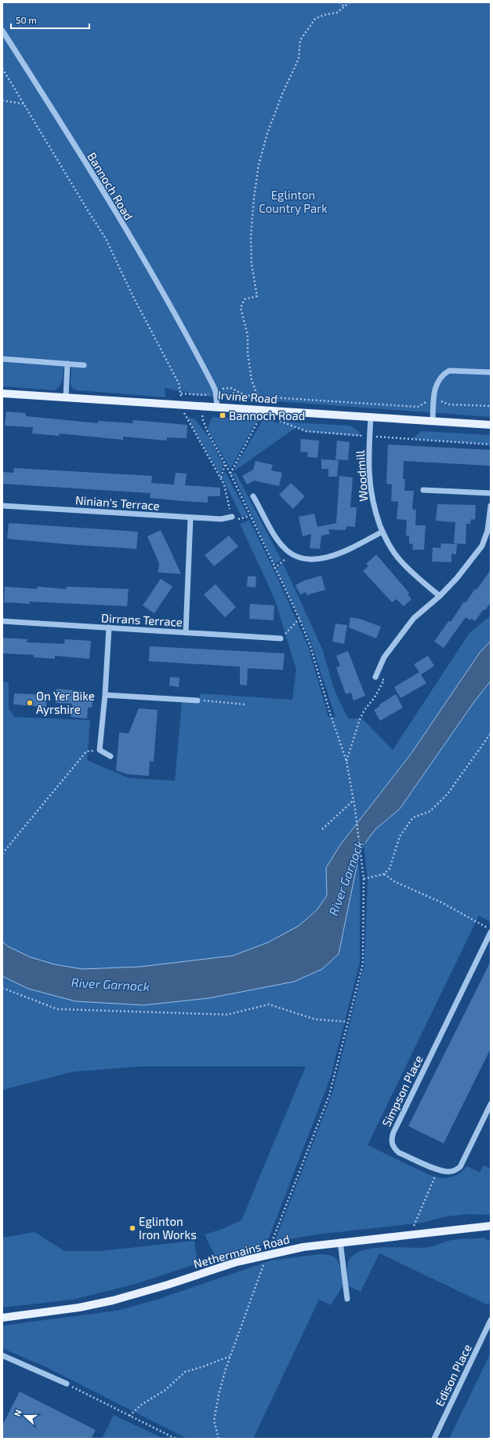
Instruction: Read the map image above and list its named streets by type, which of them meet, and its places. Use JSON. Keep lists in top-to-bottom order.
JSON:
{
  "streets": {
    "main road": ["Irvine Road", "Nethermains Road"],
    "street": [
      "Bannoch Road",
      "Woodmill",
      "Ninian's Terrace",
      "Dirrans Terrace",
      "Simpson Place",
      "Edison Place"
    ]
  },
  "crossings": [
    ["Bannoch Road", "Irvine Road"],
    ["Irvine Road", "Woodmill"]
  ],
  "water": ["River Garnock"],
  "parks": ["Eglinton Country Park"],
  "places": {
    "transit": ["Bannoch Road"],
    "other": ["On Yer Bike Ayrshire", "Eglinton Iron Works"]
  },
  "scale_bar": "50 m",
  "north": "left"
}
